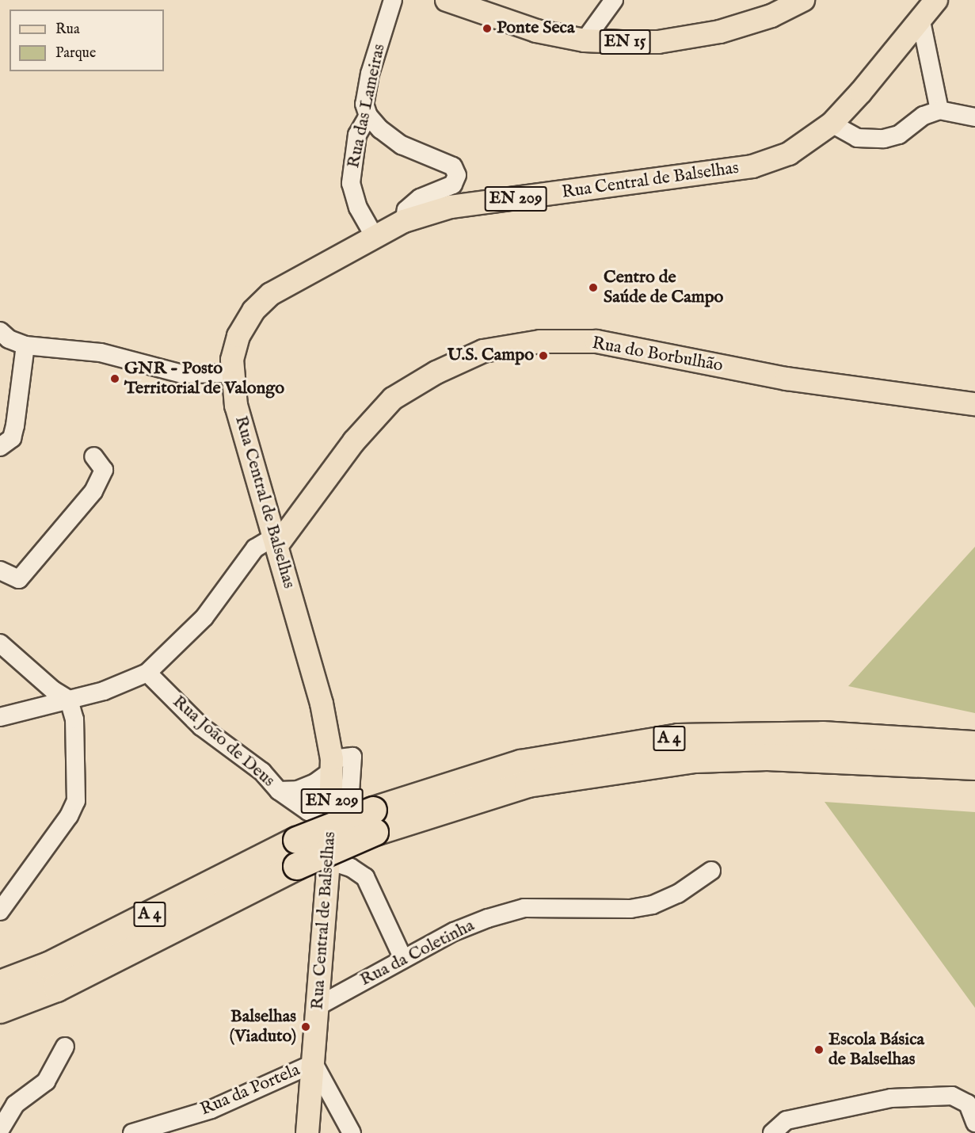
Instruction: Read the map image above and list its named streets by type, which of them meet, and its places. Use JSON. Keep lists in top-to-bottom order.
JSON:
{
  "streets": {
    "highway": ["A 4"],
    "main road": [
      "EN 15",
      "Rua Central de Balselhas",
      "EN 209",
      "Rua do Borbulhão"
    ],
    "street": [
      "Rua das Lameiras",
      "Rua João de Deus",
      "Rua da Coletinha",
      "Rua da Portela"
    ]
  },
  "crossings": [
    ["Rua das Lameiras", "Rua Central de Balselhas"],
    ["Rua Central de Balselhas", "Rua do Borbulhão"],
    ["Rua Central de Balselhas", "Rua João de Deus"],
    ["Rua Central de Balselhas", "Rua da Coletinha"],
    ["Rua Central de Balselhas", "Rua da Portela"]
  ],
  "places": [
    "Ponte Seca",
    "Centro de Saúde de Campo",
    "U.S. Campo",
    "GNR - Posto Territorial de Valongo",
    "Balselhas (Viaduto)",
    "Escola Básica de Balselhas"
  ],
  "legend": ["Rua", "Parque"]
}
